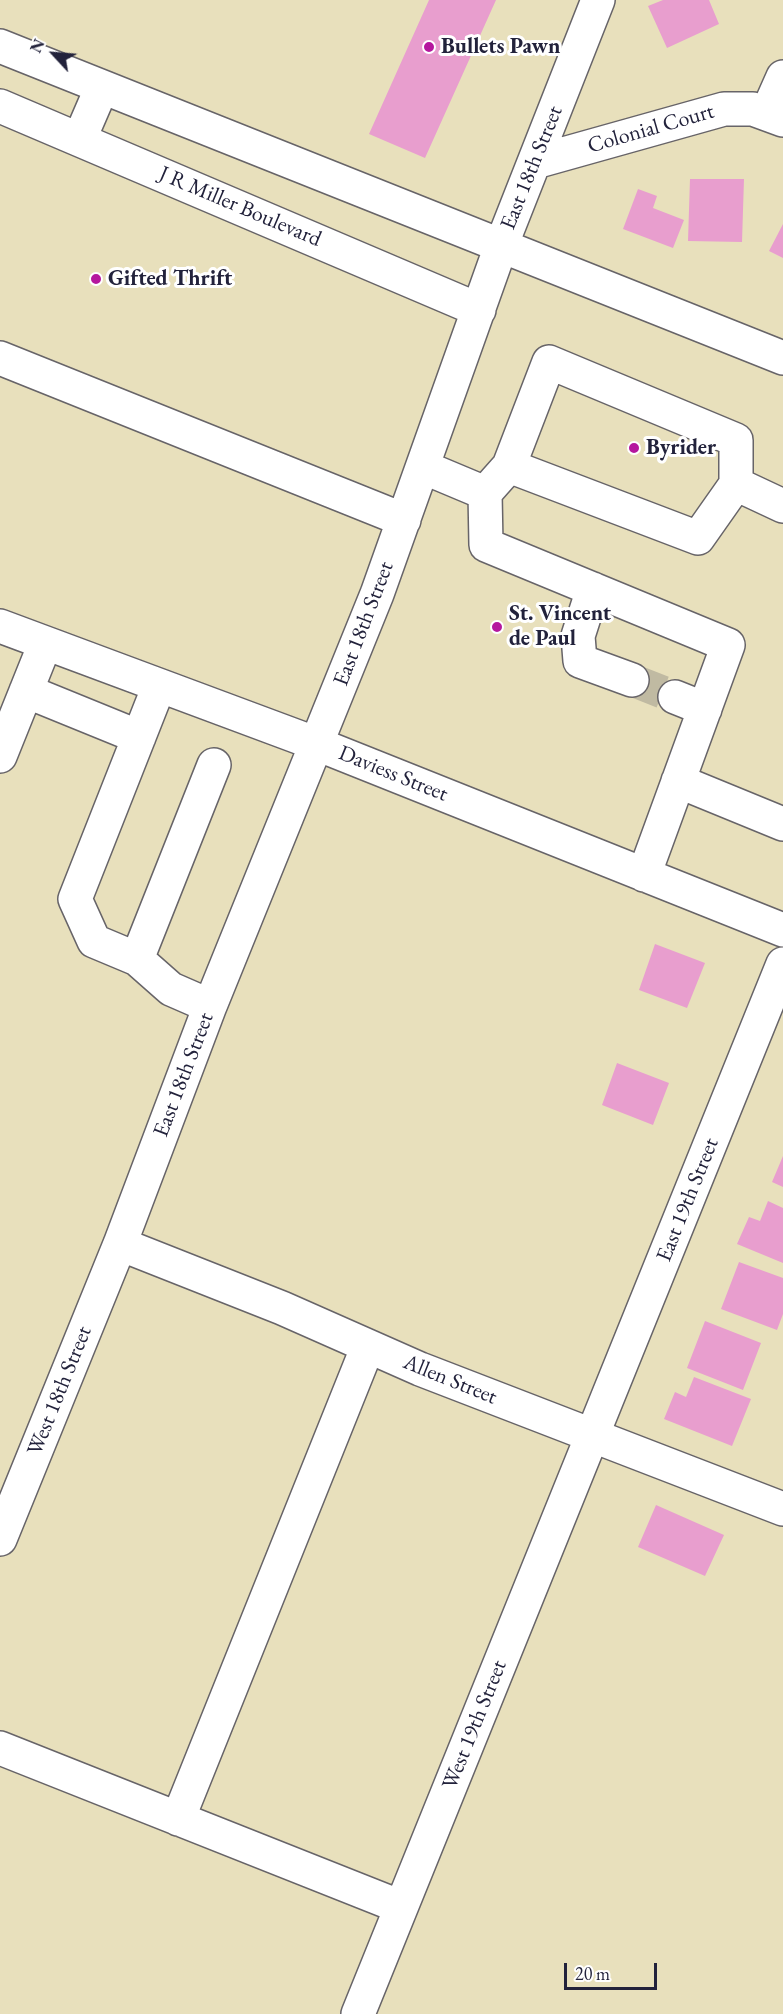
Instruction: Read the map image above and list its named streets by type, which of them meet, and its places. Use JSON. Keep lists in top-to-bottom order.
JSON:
{
  "streets": {
    "street": [
      "Colonial Court",
      "East 18th Street",
      "J R Miller Boulevard",
      "Daviess Street",
      "East 19th Street",
      "Allen Street",
      "West 18th Street",
      "West 19th Street"
    ]
  },
  "crossings": [
    ["Colonial Court", "East 18th Street"],
    ["East 18th Street", "J R Miller Boulevard"],
    ["East 18th Street", "Daviess Street"],
    ["East 18th Street", "Allen Street"],
    ["East 18th Street", "West 18th Street"],
    ["East 19th Street", "Allen Street"],
    ["East 19th Street", "West 19th Street"],
    ["Allen Street", "West 18th Street"],
    ["Allen Street", "West 19th Street"]
  ],
  "places": [
    "Bullets Pawn",
    "Gifted Thrift",
    "Byrider",
    "St. Vincent de Paul"
  ],
  "scale_bar": "20 m",
  "north": "top left"
}
